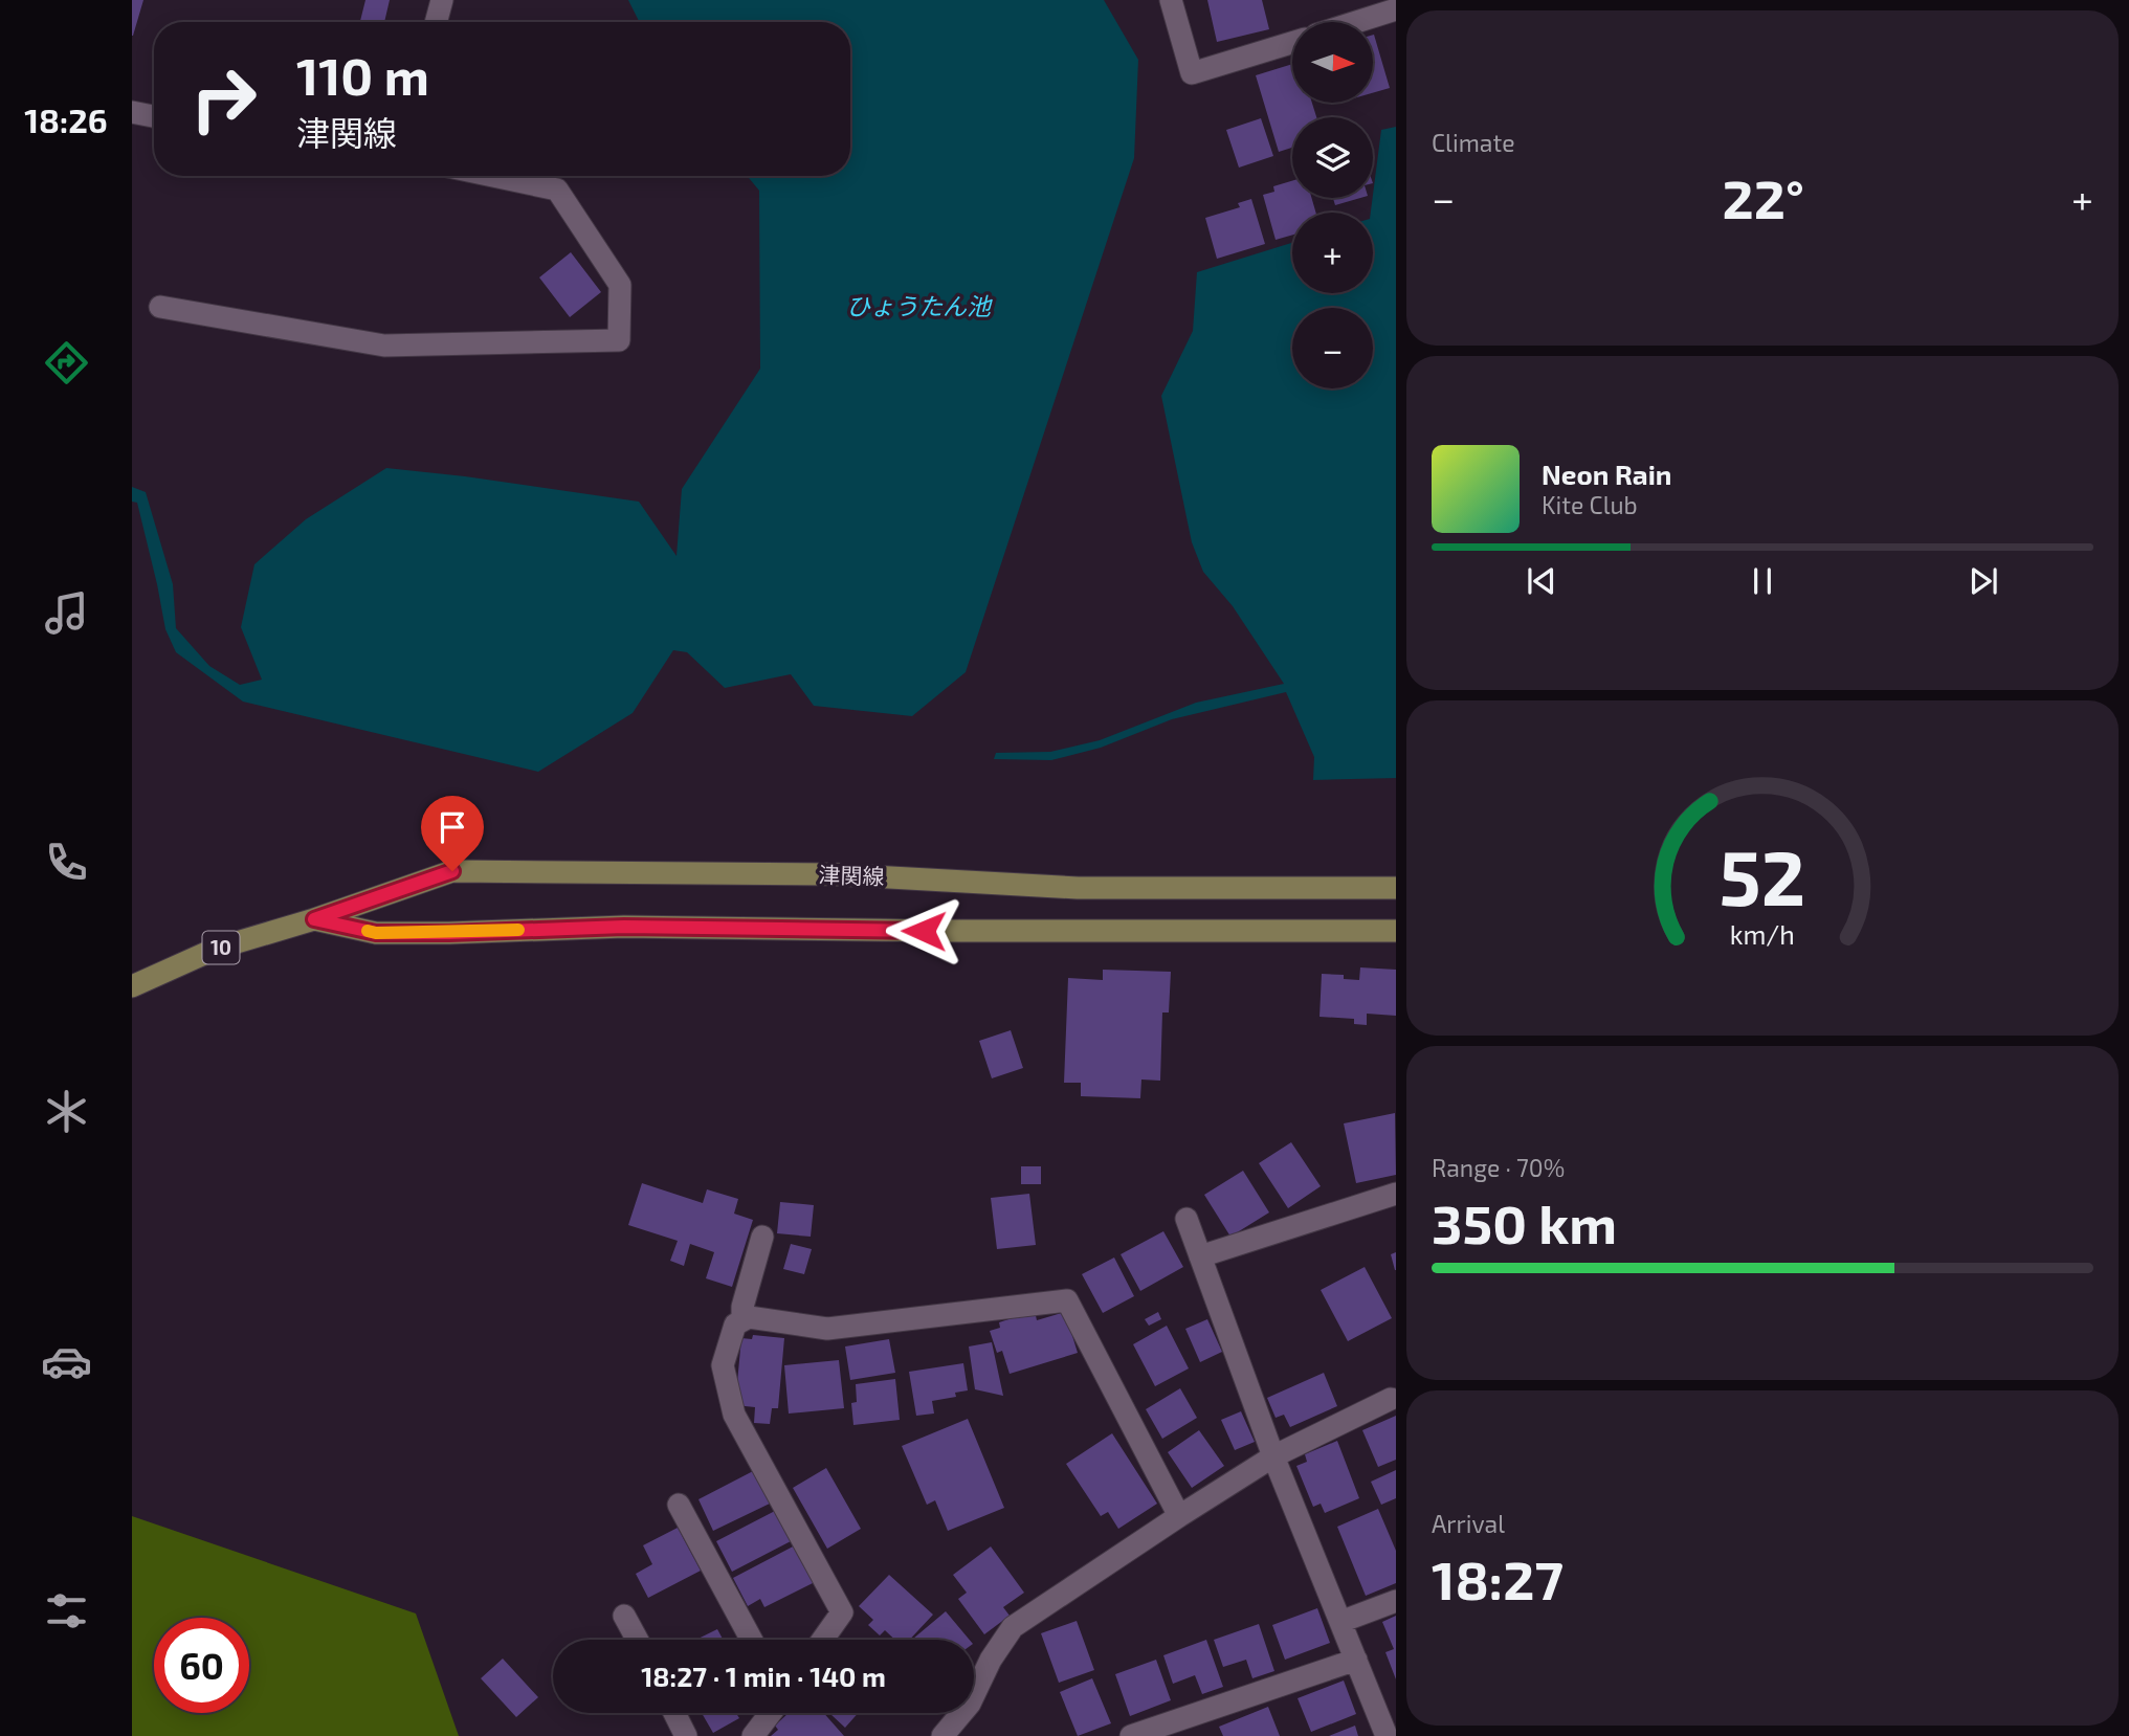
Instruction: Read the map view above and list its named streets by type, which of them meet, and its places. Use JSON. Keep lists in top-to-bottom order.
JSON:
{
  "streets": {
    "main road": ["津関線", "10"]
  },
  "water": ["ひょうたん池"],
  "north": "right",
  "page": {
    "tabs": "18:26",
    "tile": [
      "Climate",
      ["Range · 70%", "350 km"],
      ["Arrival", "18:27"]
    ],
    "map_buttons": ["+", "−"],
    "turn": ["110 m", "津関線"],
    "heat": ["−", "22°", "+"],
    "song": ["Neon Rain", "Kite Club"],
    "limit": "60",
    "trip": "18:27 · 1 min · 140 m",
    "gauge": ["52", "km/h"]
  }
}
